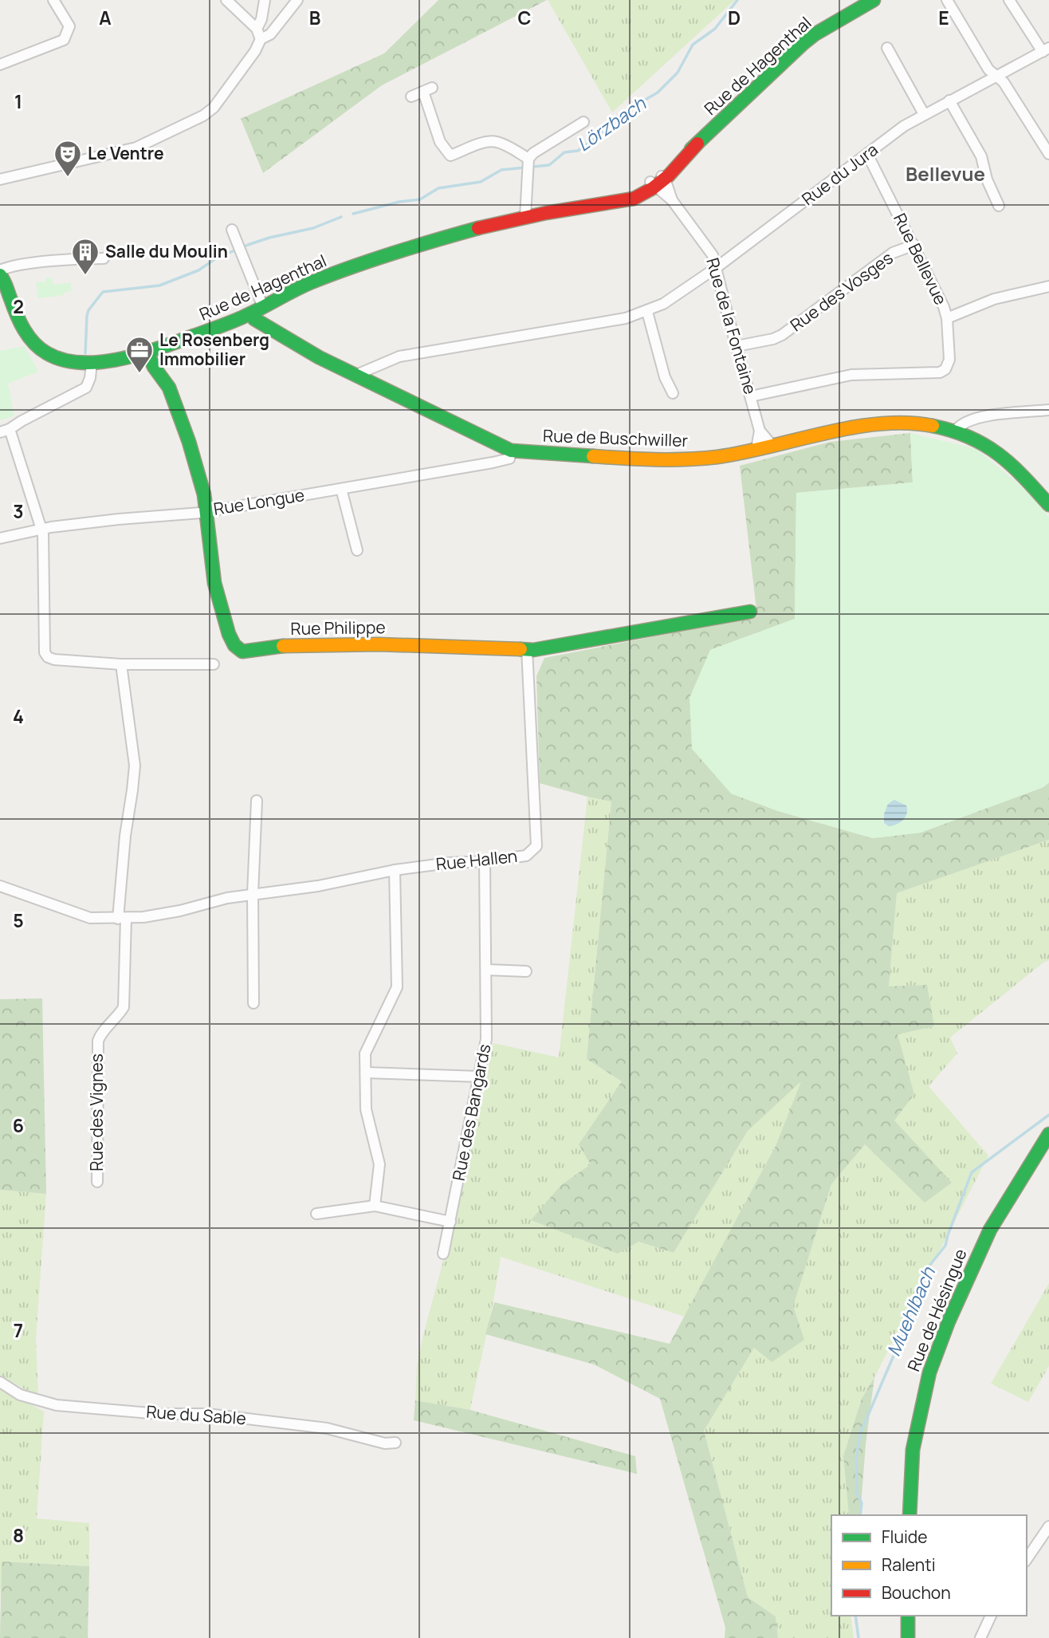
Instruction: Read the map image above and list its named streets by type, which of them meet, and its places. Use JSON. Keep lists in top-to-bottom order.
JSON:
{
  "streets": {
    "street": [
      "Rue de Hagenthal",
      "Rue du Jura",
      "Rue Bellevue",
      "Rue des Vosges",
      "Rue de la Fontaine",
      "Rue de Buschwiller",
      "Rue Longue",
      "Rue Philippe",
      "Rue Hallen",
      "Rue des Vignes",
      "Rue des Bangards",
      "Rue de Hésingue",
      "Rue du Sable"
    ]
  },
  "crossings": [
    ["Rue de Hagenthal", "Rue de la Fontaine"],
    ["Rue de Hagenthal", "Rue de Buschwiller"],
    ["Rue de Hagenthal", "Rue Philippe"],
    ["Rue du Jura", "Rue Bellevue"],
    ["Rue du Jura", "Rue de la Fontaine"],
    ["Rue du Jura", "Rue de Buschwiller"],
    ["Rue Bellevue", "Rue des Vosges"],
    ["Rue Bellevue", "Rue de la Fontaine"],
    ["Rue des Vosges", "Rue de la Fontaine"],
    ["Rue de la Fontaine", "Rue de Buschwiller"],
    ["Rue de Buschwiller", "Rue Longue"],
    ["Rue Longue", "Rue Philippe"],
    ["Rue Philippe", "Rue Hallen"],
    ["Rue Hallen", "Rue des Vignes"],
    ["Rue Hallen", "Rue des Bangards"]
  ],
  "districts": ["Bellevue"],
  "water": ["Lörzbach", "Muehlbach"],
  "places": {
    "theatre": ["Le Ventre"],
    "building": ["Salle du Moulin"],
    "office": ["Le Rosenberg Immobilier"]
  },
  "legend": ["Fluide", "Ralenti", "Bouchon"],
  "grid": {
    "columns": [
      "A",
      "B",
      "C",
      "D",
      "E"
    ],
    "rows": [
      "1",
      "2",
      "3",
      "4",
      "5",
      "6",
      "7",
      "8"
    ]
  }
}
